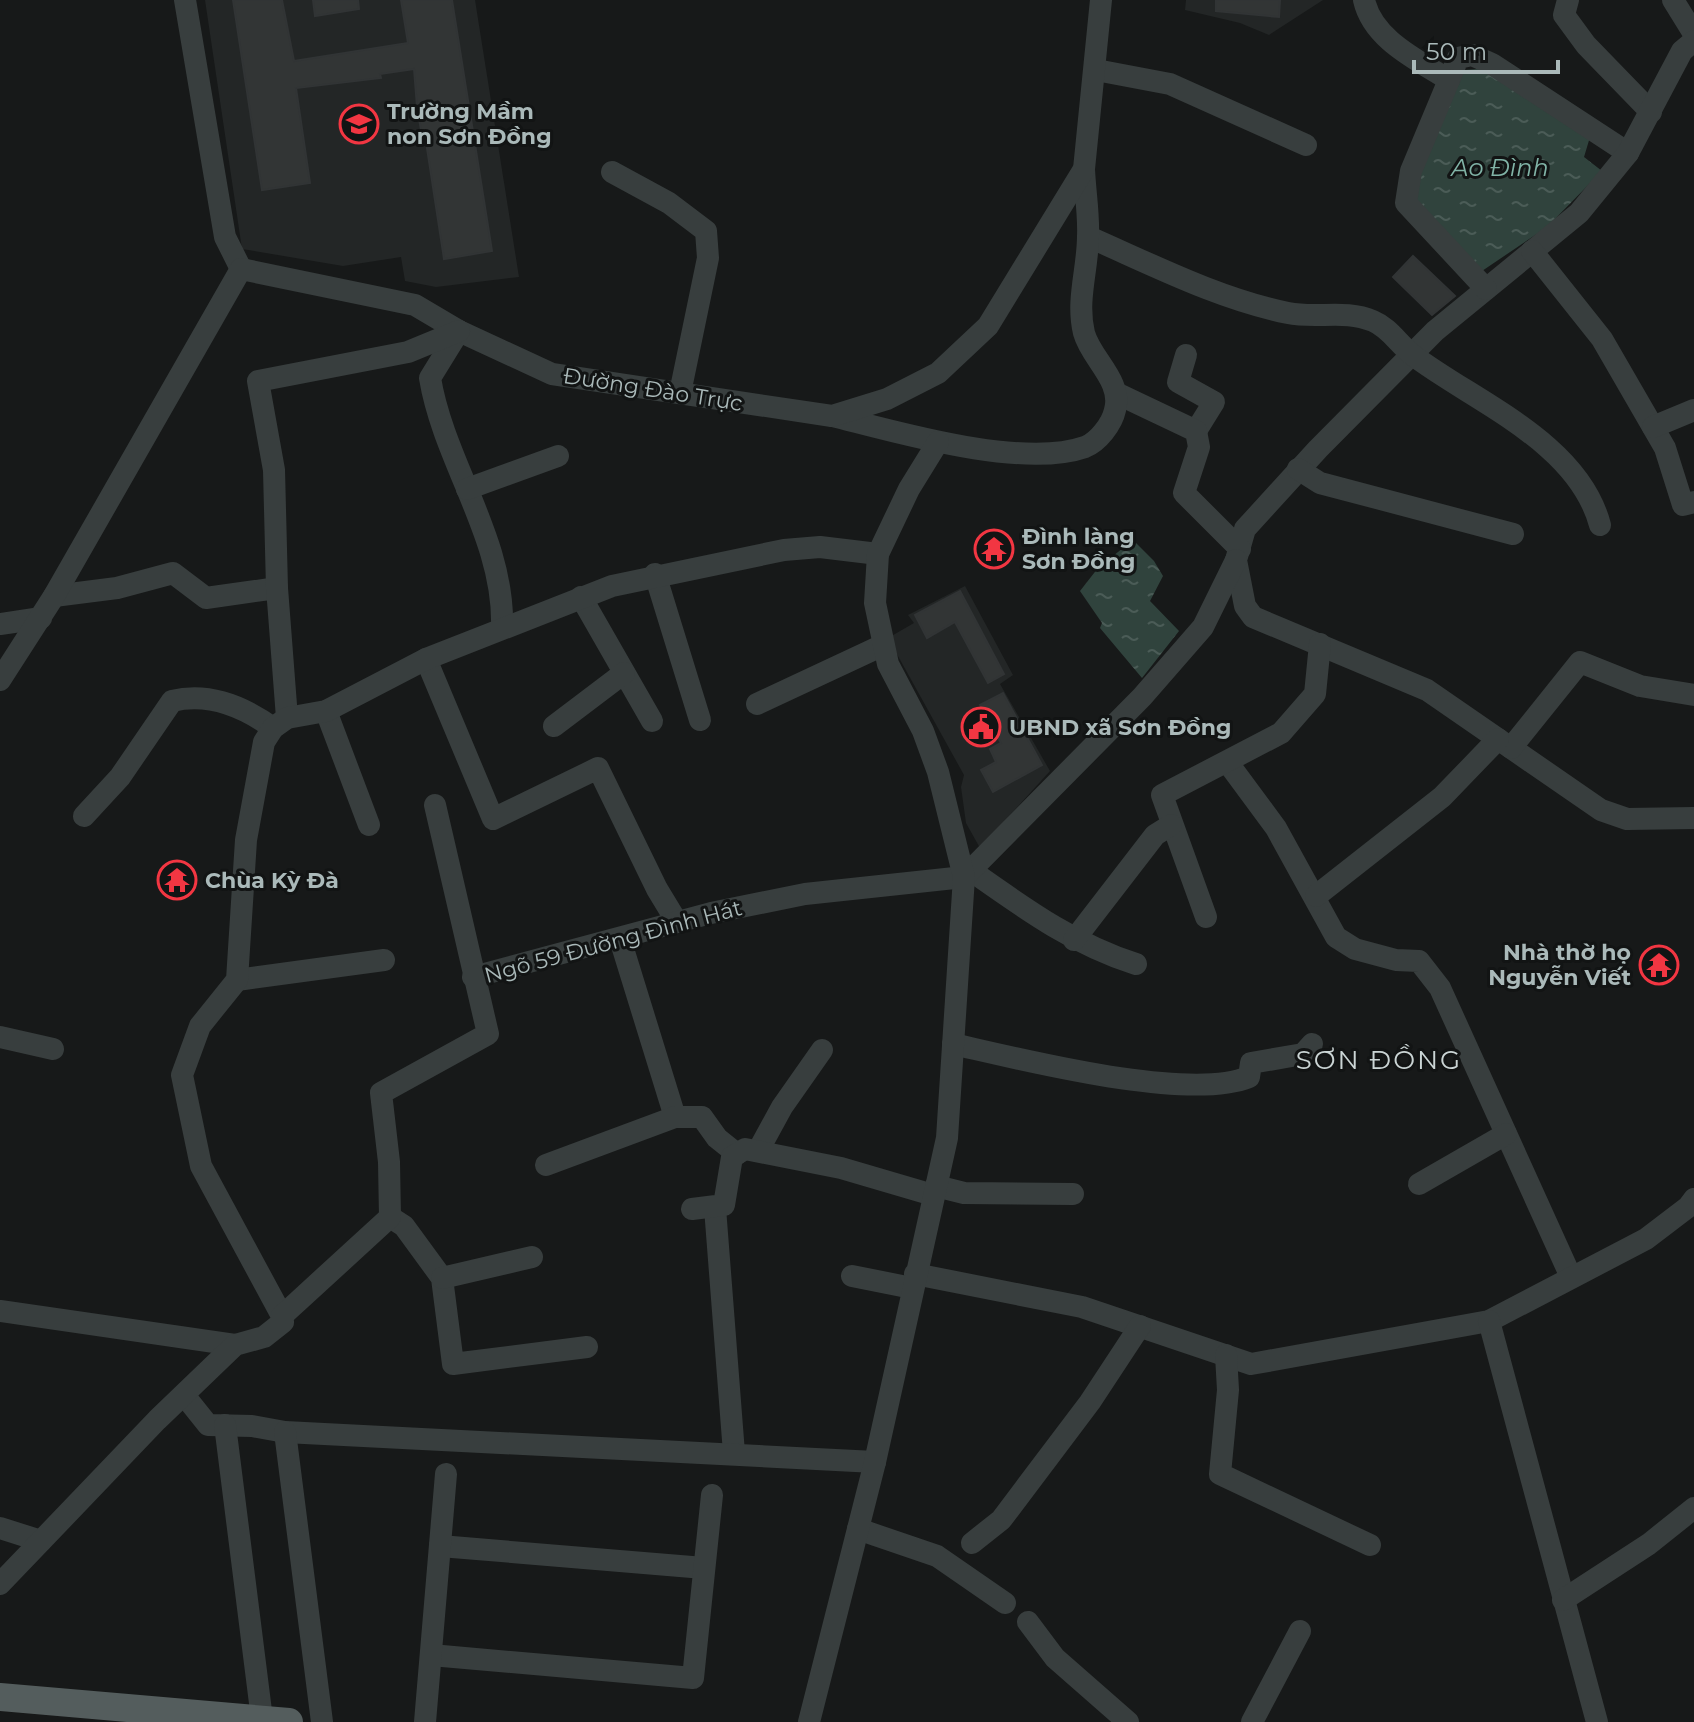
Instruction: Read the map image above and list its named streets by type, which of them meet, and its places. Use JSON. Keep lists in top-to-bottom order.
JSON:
{
  "streets": {
    "street": ["Đường Đào Trực", "Ngõ 59 Đường Đình Hát"]
  },
  "districts": ["SƠN ĐỒNG"],
  "water": ["Ao Đình"],
  "places": {
    "school or university": ["Trường Mầm non Sơn Đồng"],
    "temple": ["Đình làng Sơn Đồng", "Chùa Kỳ Đà", "Nhà thờ họ Nguyễn Viết"],
    "public building": ["UBND xã Sơn Đồng"]
  },
  "scale_bar": "50 m"
}
